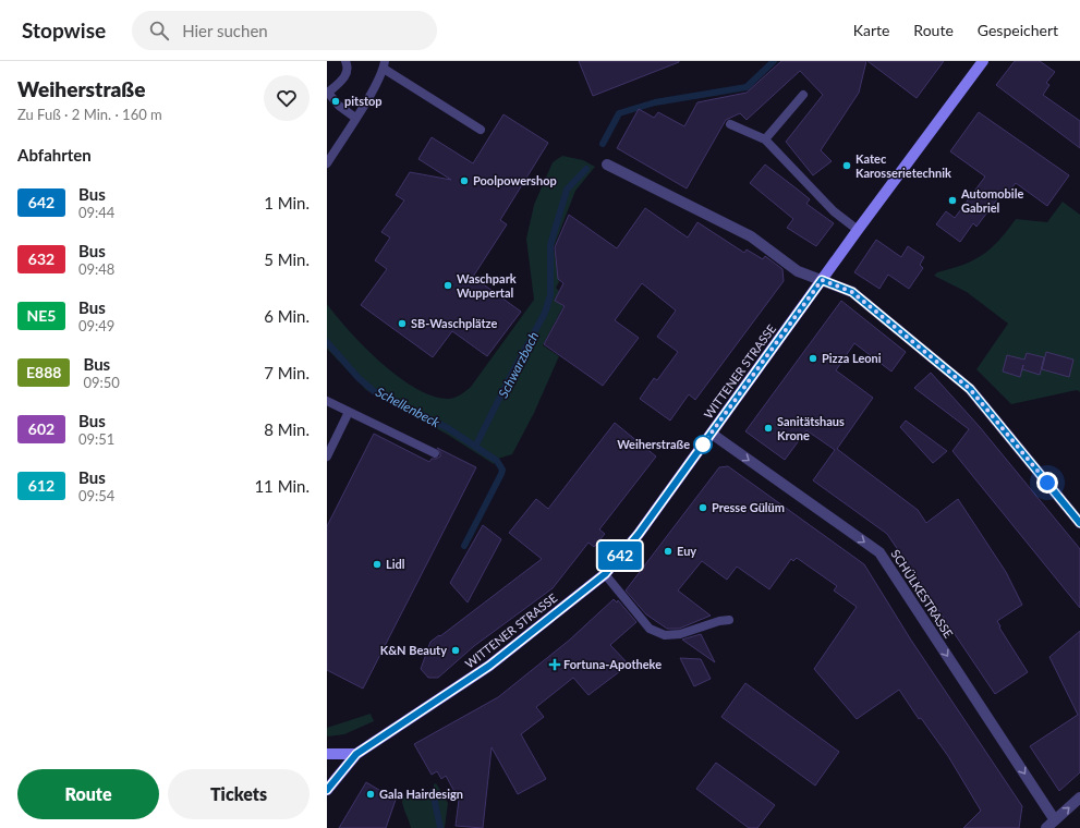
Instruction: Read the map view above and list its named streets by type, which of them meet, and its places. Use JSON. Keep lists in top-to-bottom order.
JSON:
{
  "streets": {
    "street": ["WITTENER STRASSE", "SCHÜLKESTRASSE"]
  },
  "crossings": [
    ["WITTENER STRASSE", "SCHÜLKESTRASSE"]
  ],
  "one_way": ["SCHÜLKESTRASSE"],
  "water": ["Schwarzbach", "Schellenbeck"],
  "places": {
    "other": [
      "pitstop",
      "Katec Karosserietechnik",
      "Poolpowershop",
      "Automobile Gabriel",
      "Waschpark Wuppertal",
      "SB-Waschplätze",
      "Pizza Leoni",
      "Sanitätshaus Krone",
      "Weiherstraße",
      "Presse Gülüm",
      "Euy",
      "Lidl",
      "K&N Beauty",
      "Gala Hairdesign"
    ],
    "health": ["Fortuna-Apotheke"]
  },
  "lines": ["bus line 642"],
  "page": {
    "header": "Stopwise",
    "search": "Hier suchen",
    "nav": ["Karte", "Route", "Gespeichert"],
    "heading": [
      ["Weiherstraße", "Zu Fuß · 2 Min. · 160 m"],
      "Abfahrten"
    ],
    "on_map": "642",
    "list": [
      {
        "mark": "642",
        "name": "Bus",
        "note": "09:44",
        "value": "1 Min."
      },
      {
        "mark": "632",
        "name": "Bus",
        "note": "09:48",
        "value": "5 Min."
      },
      {
        "mark": "NE5",
        "name": "Bus",
        "note": "09:49",
        "value": "6 Min."
      },
      {
        "mark": "E888",
        "name": "Bus",
        "note": "09:50",
        "value": "7 Min."
      },
      {
        "mark": "602",
        "name": "Bus",
        "note": "09:51",
        "value": "8 Min."
      },
      {
        "mark": "612",
        "name": "Bus",
        "note": "09:54",
        "value": "11 Min."
      }
    ],
    "buttons": ["Route", "Tickets"]
  }
}
